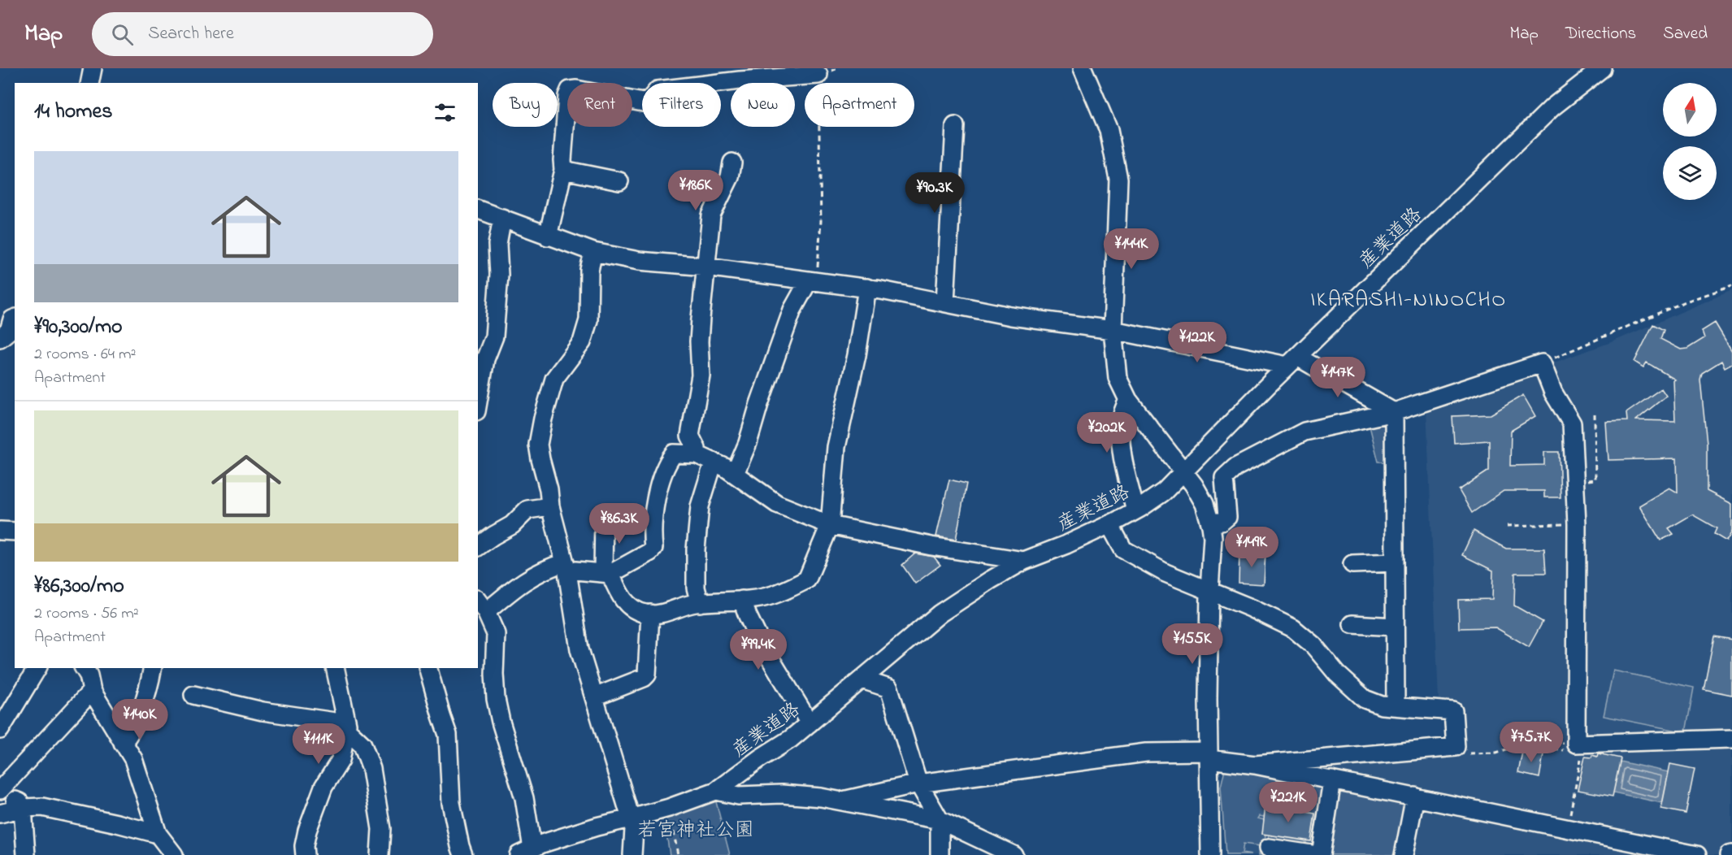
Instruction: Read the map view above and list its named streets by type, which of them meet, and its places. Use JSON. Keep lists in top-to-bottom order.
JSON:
{
  "streets": {
    "street": ["産業道路"]
  },
  "districts": ["IKARASHI-NINOCHO"],
  "parks": ["若宮神社公園"],
  "north": "top",
  "page": {
    "header": "Map",
    "search": "Search here",
    "nav": ["Map", "Directions", "Saved"],
    "chip": [
      "Buy",
      "Rent",
      "Filters",
      "New",
      "Apartment"
    ],
    "heading": "14 homes",
    "list": [
      {
        "name": "¥90,300/mo",
        "note": "2 rooms · 64 m² · Apartment"
      },
      {
        "name": "¥86,300/mo",
        "note": "2 rooms · 56 m² · Apartment"
      }
    ],
    "price": [
      "¥186K",
      "¥90.3K",
      "¥144K",
      "¥122K",
      "¥147K",
      "¥202K",
      "¥86.3K",
      "¥149K",
      "¥155K",
      "¥99.4K",
      "¥140K",
      "¥75.7K",
      "¥111K",
      "¥221K"
    ]
  }
}
